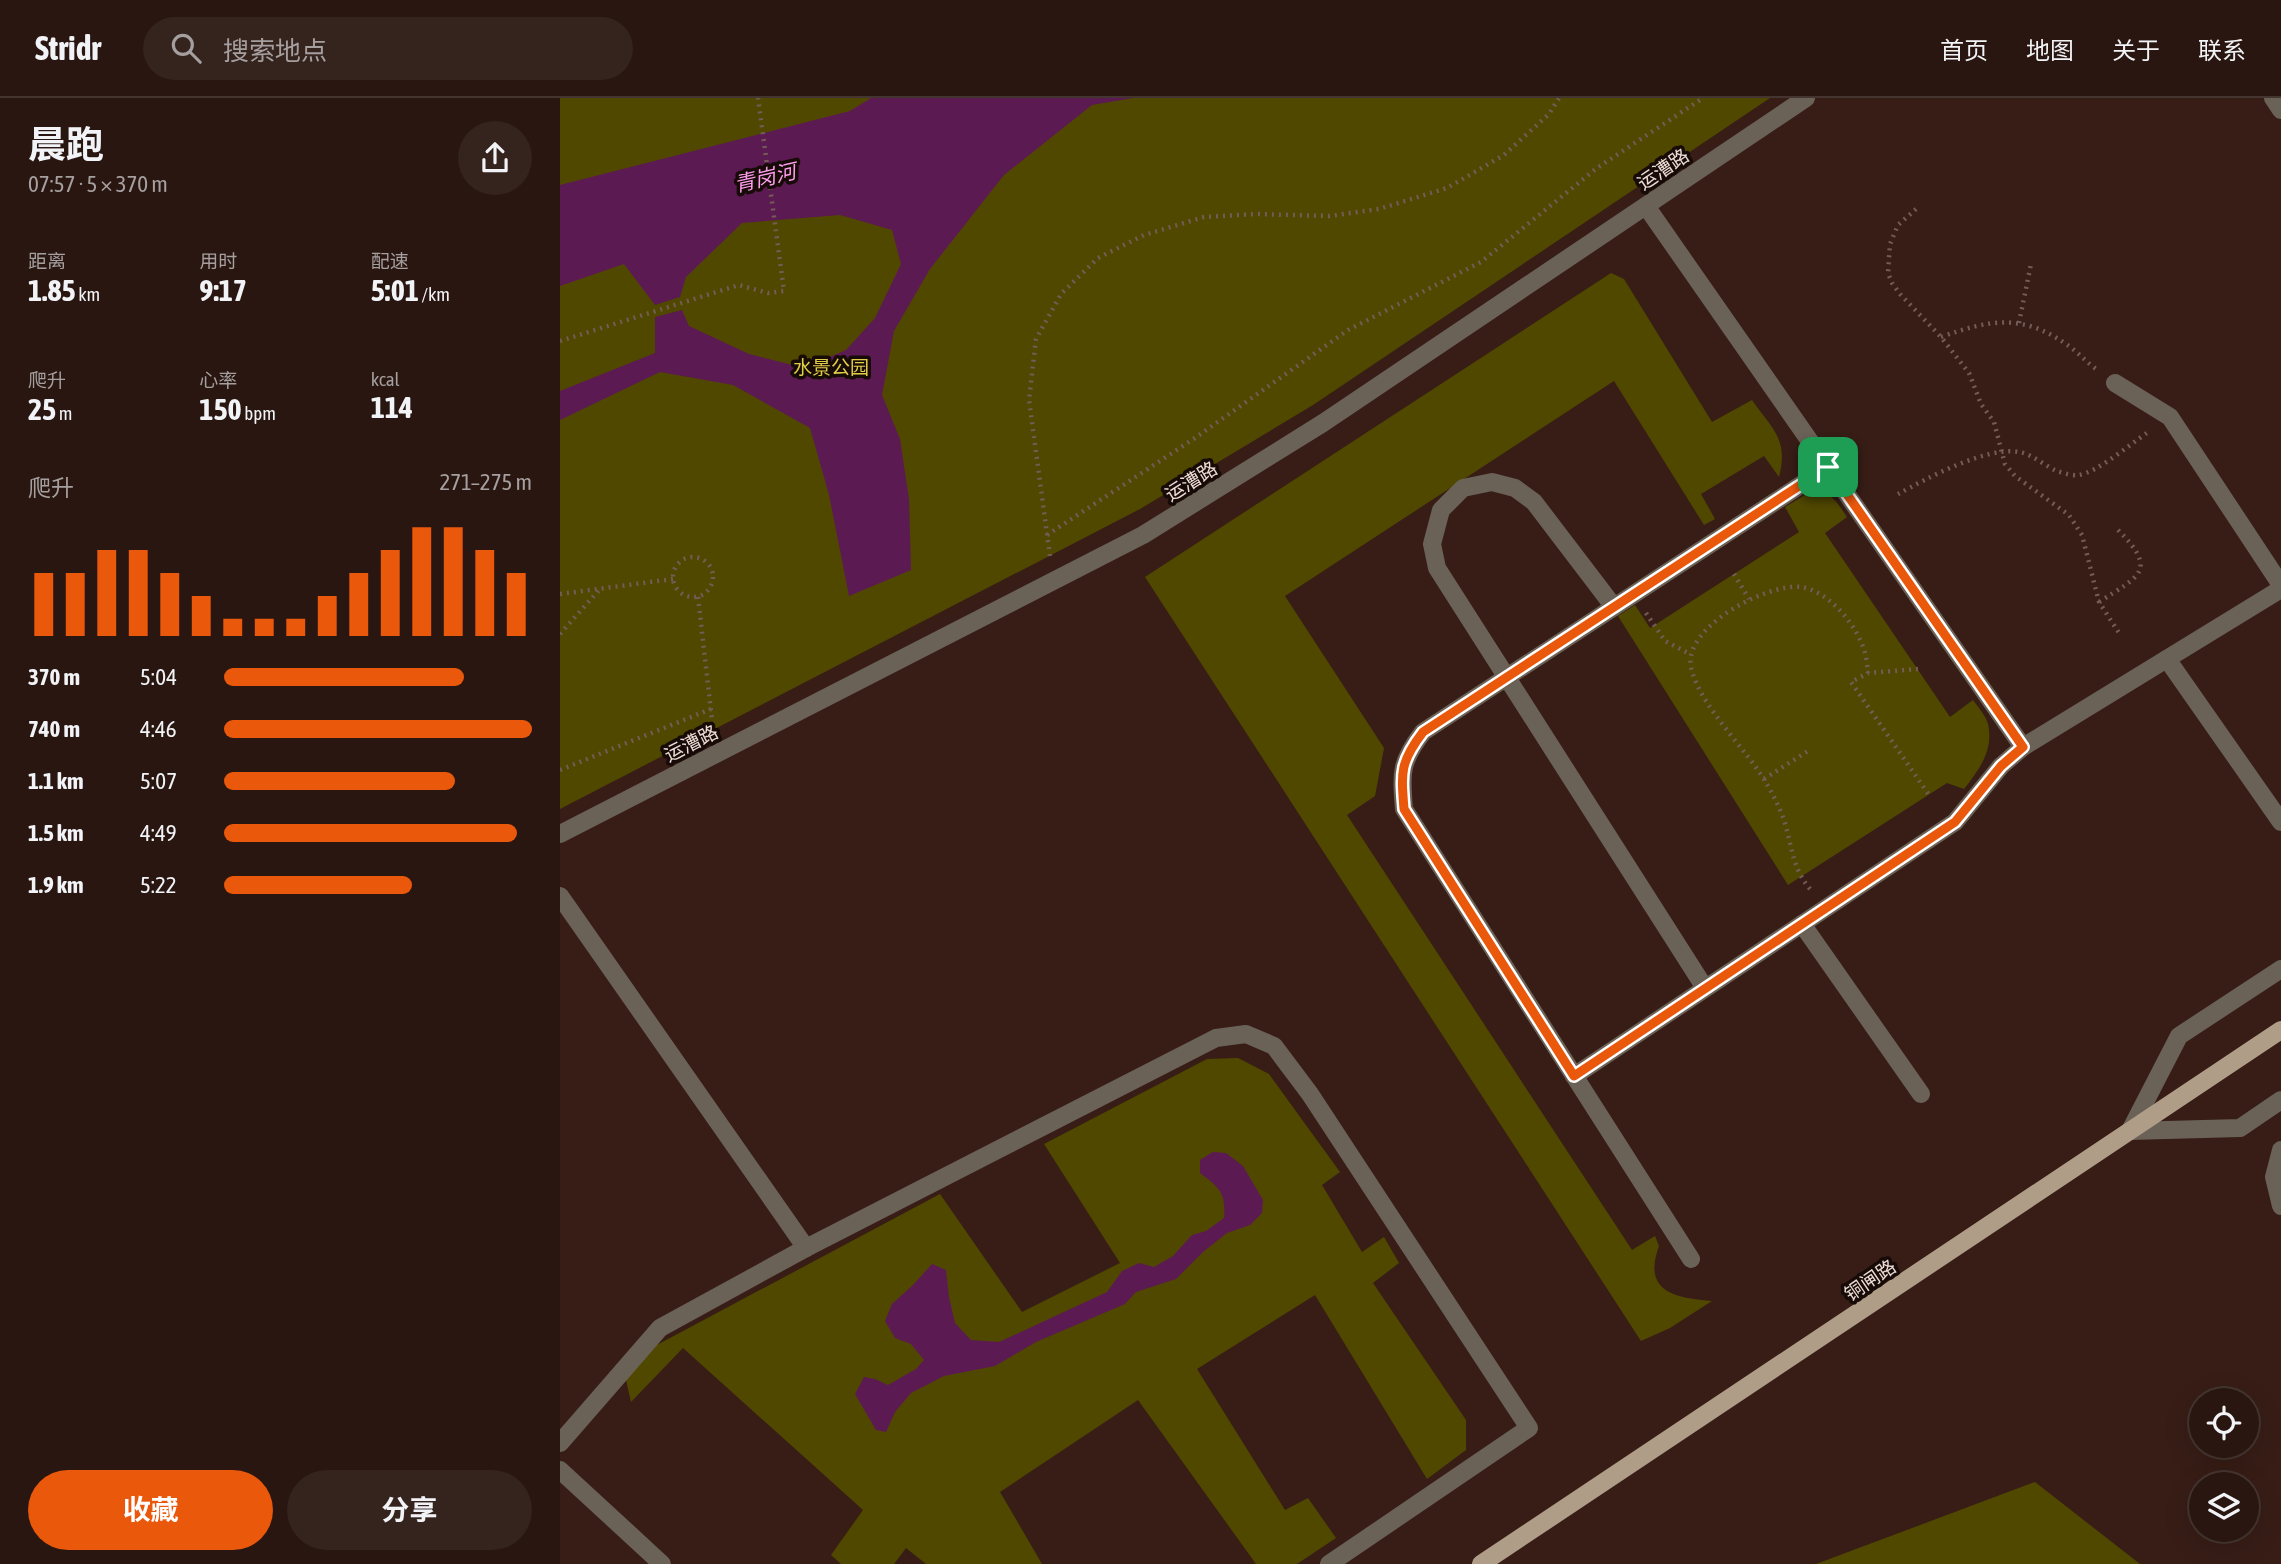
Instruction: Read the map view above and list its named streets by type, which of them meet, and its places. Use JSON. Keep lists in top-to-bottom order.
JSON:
{
  "streets": {
    "main road": ["铜闸路"],
    "street": ["运漕路"]
  },
  "water": ["青岗河"],
  "parks": ["水景公园"],
  "page": {
    "header": "Stridr",
    "search": "搜索地点",
    "nav": [
      "首页",
      "地图",
      "关于",
      "联系"
    ],
    "heading": ["晨跑", "07:57 · 5 × 370 m"],
    "stats": [
      ["距离", "1.85 km"],
      ["用时", "9:17"],
      ["配速", "5:01 /km"],
      ["爬升", "25 m"],
      ["心率", "150 bpm"],
      ["kcal", "114"]
    ],
    "chart": ["爬升", "271–275 m"],
    "list": [
      {
        "name": "370 m",
        "note": "5:04"
      },
      {
        "name": "740 m",
        "note": "4:46"
      },
      {
        "name": "1.1 km",
        "note": "5:07"
      },
      {
        "name": "1.5 km",
        "note": "4:49"
      },
      {
        "name": "1.9 km",
        "note": "5:22"
      }
    ],
    "buttons": ["收藏", "分享"]
  }
}
